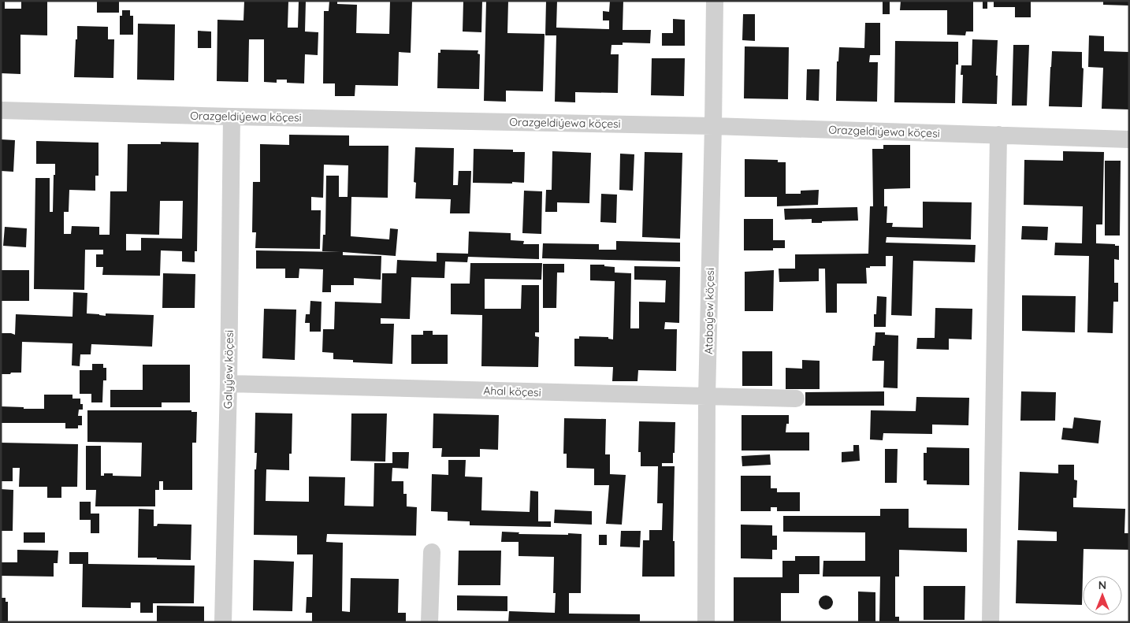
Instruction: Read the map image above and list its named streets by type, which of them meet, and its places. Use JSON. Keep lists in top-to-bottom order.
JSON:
{
  "streets": {
    "street": [
      "Orazgeldiýewa köçesi",
      "Atabaýew köçesi",
      "Galyýew köçesi",
      "Ahal köçesi"
    ]
  },
  "crossings": [
    ["Orazgeldiýewa köçesi", "Atabaýew köçesi"],
    ["Orazgeldiýewa köçesi", "Galyýew köçesi"],
    ["Atabaýew köçesi", "Ahal köçesi"],
    ["Galyýew köçesi", "Ahal köçesi"]
  ],
  "north": "top"
}
